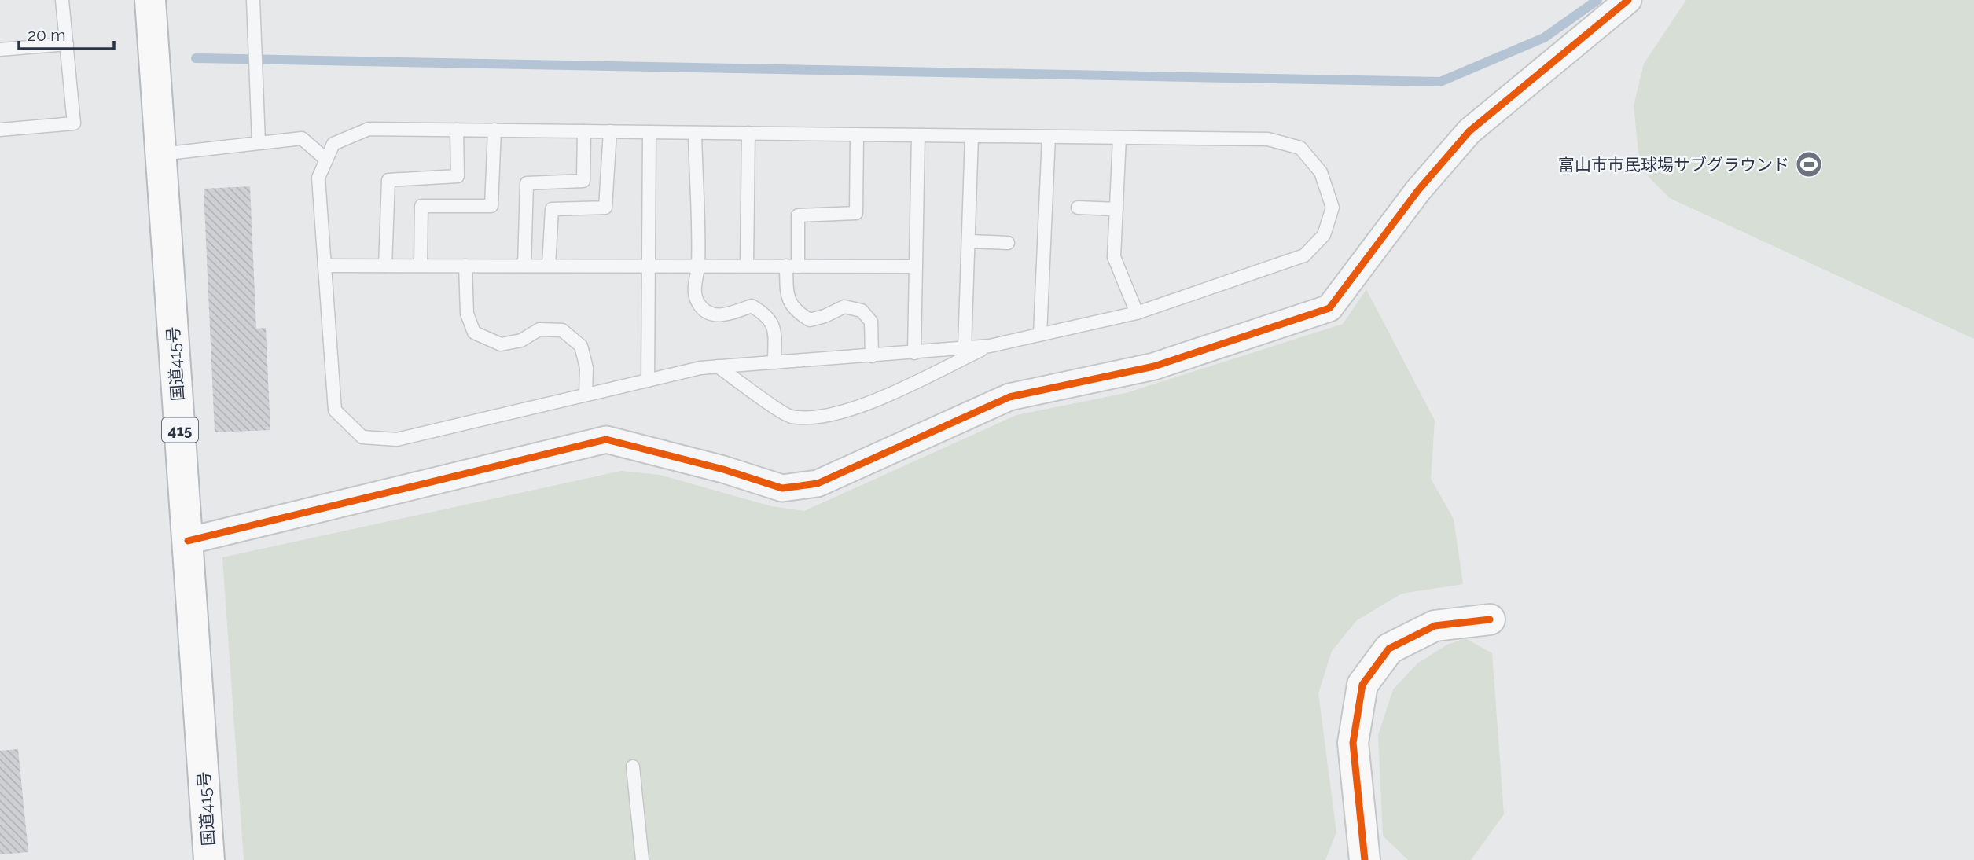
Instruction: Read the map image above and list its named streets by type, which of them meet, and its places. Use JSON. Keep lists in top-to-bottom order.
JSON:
{
  "streets": {
    "main road": ["国道415号", "415"]
  },
  "places": {
    "sports": ["富山市市民球場サブグラウンド"]
  },
  "scale_bar": "20 m"
}
